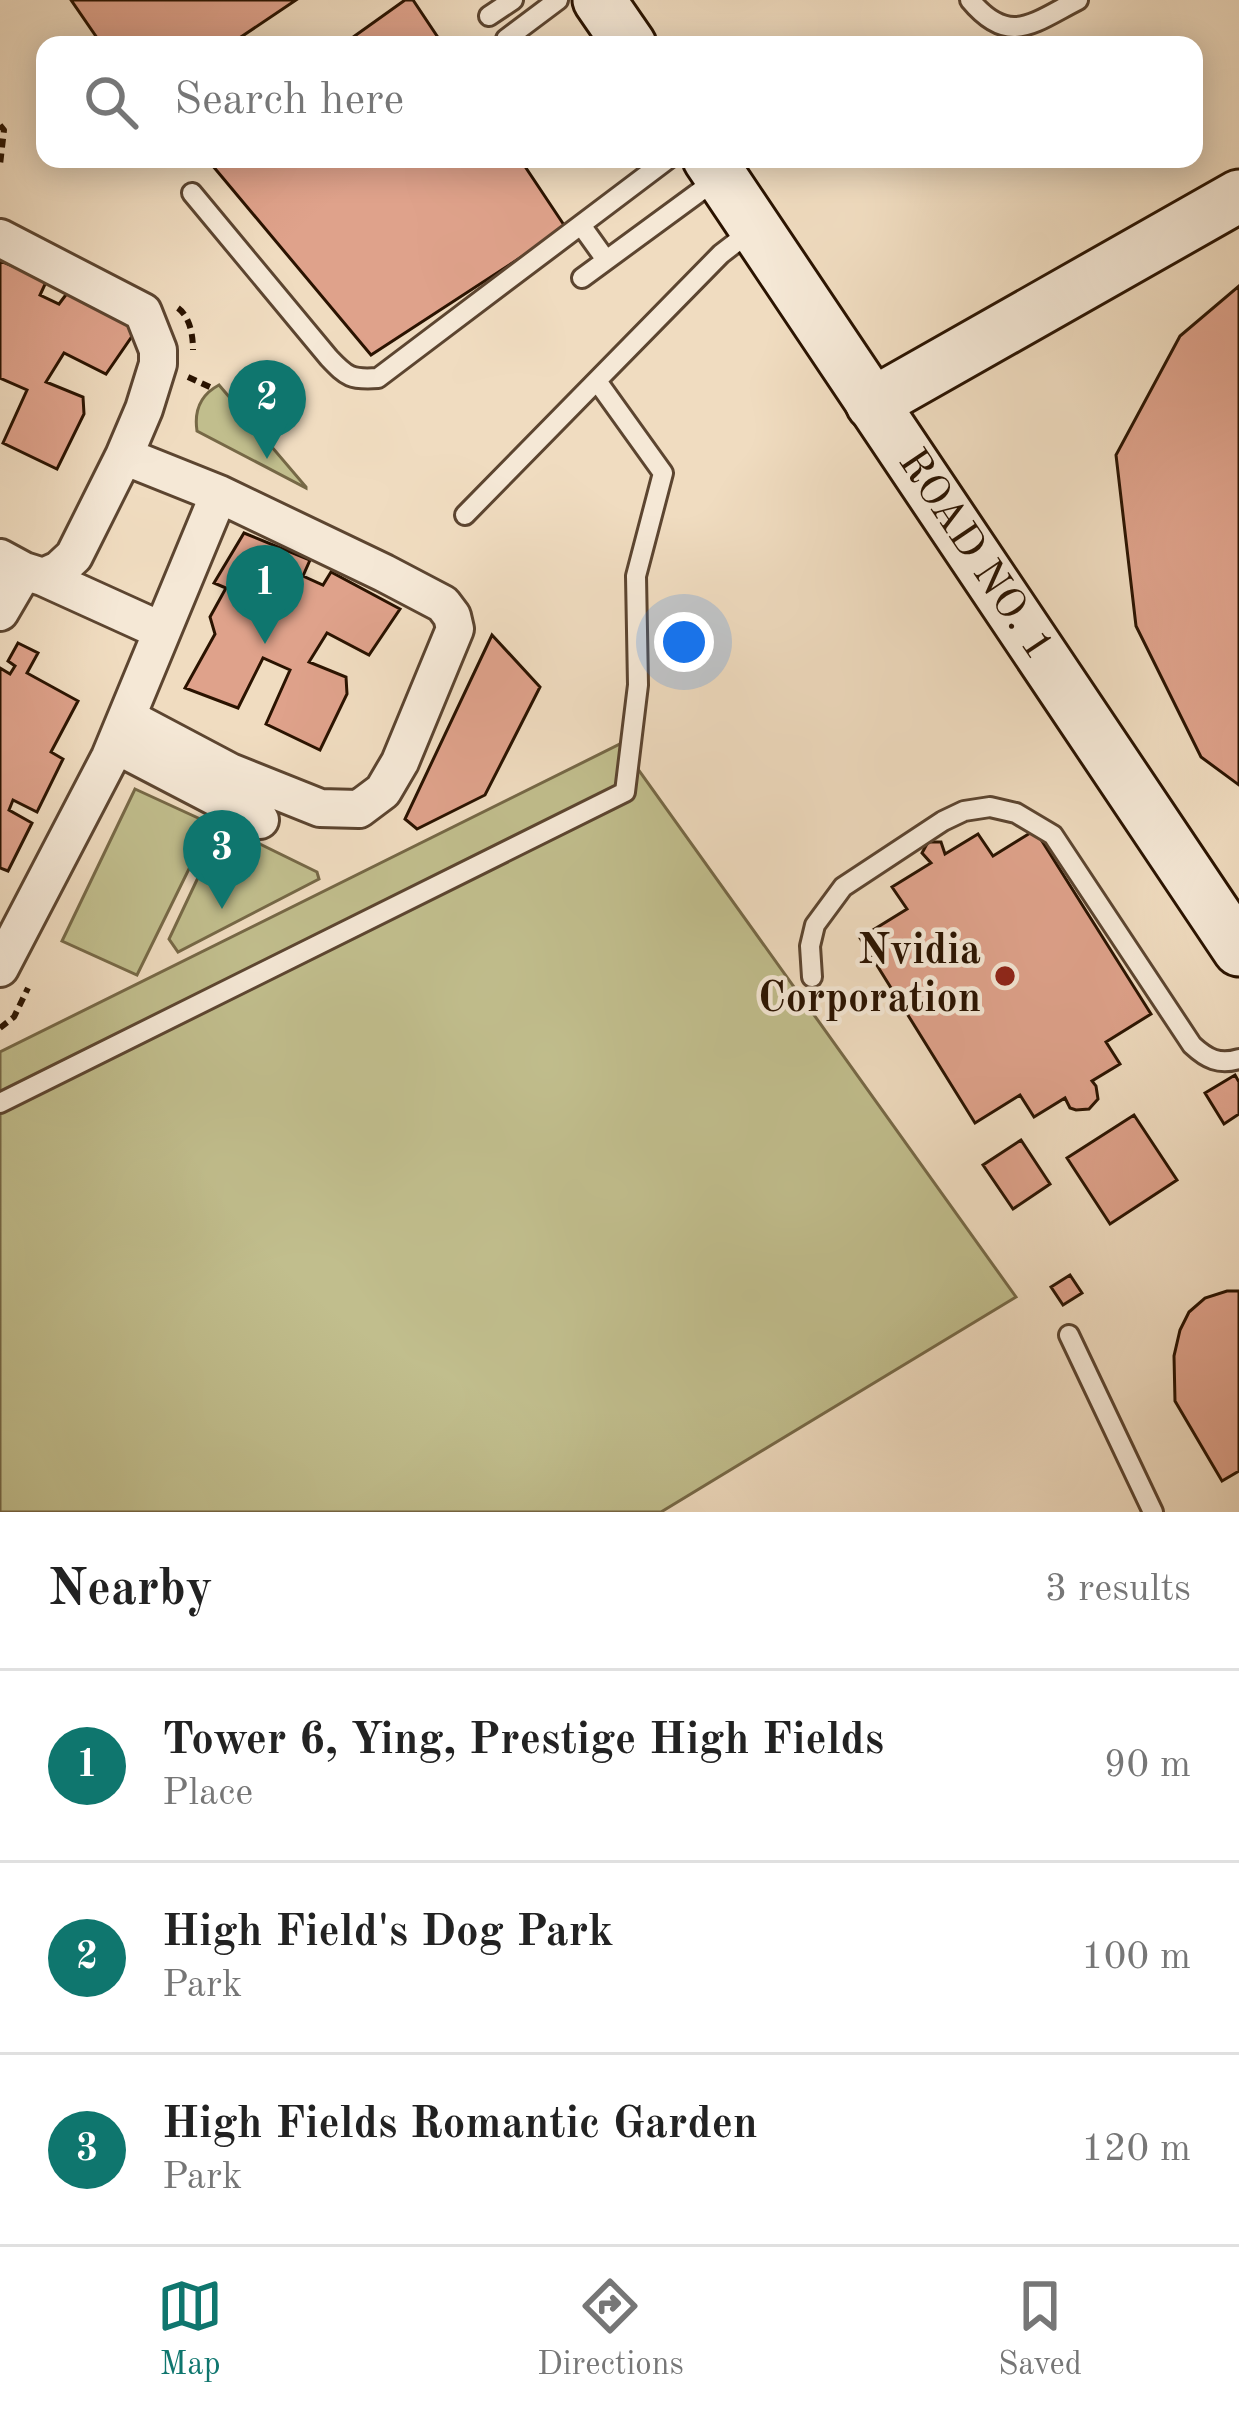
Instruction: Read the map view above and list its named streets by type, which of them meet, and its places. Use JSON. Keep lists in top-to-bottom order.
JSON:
{
  "streets": {
    "street": ["ROAD NO. 1"]
  },
  "places": ["Nvidia Corporation"],
  "page": {
    "search": "Search here",
    "pins": ["2", "1", "3"],
    "heading": ["Nearby", "3 results"],
    "list": [
      {
        "mark": "1",
        "name": "Tower 6, Ying, Prestige High Fields",
        "note": "Place",
        "value": "90 m"
      },
      {
        "mark": "2",
        "name": "High Field's Dog Park",
        "note": "Park",
        "value": "100 m"
      },
      {
        "mark": "3",
        "name": "High Fields Romantic Garden",
        "note": "Park",
        "value": "120 m"
      }
    ],
    "nav": ["Map", "Directions", "Saved"]
  }
}
